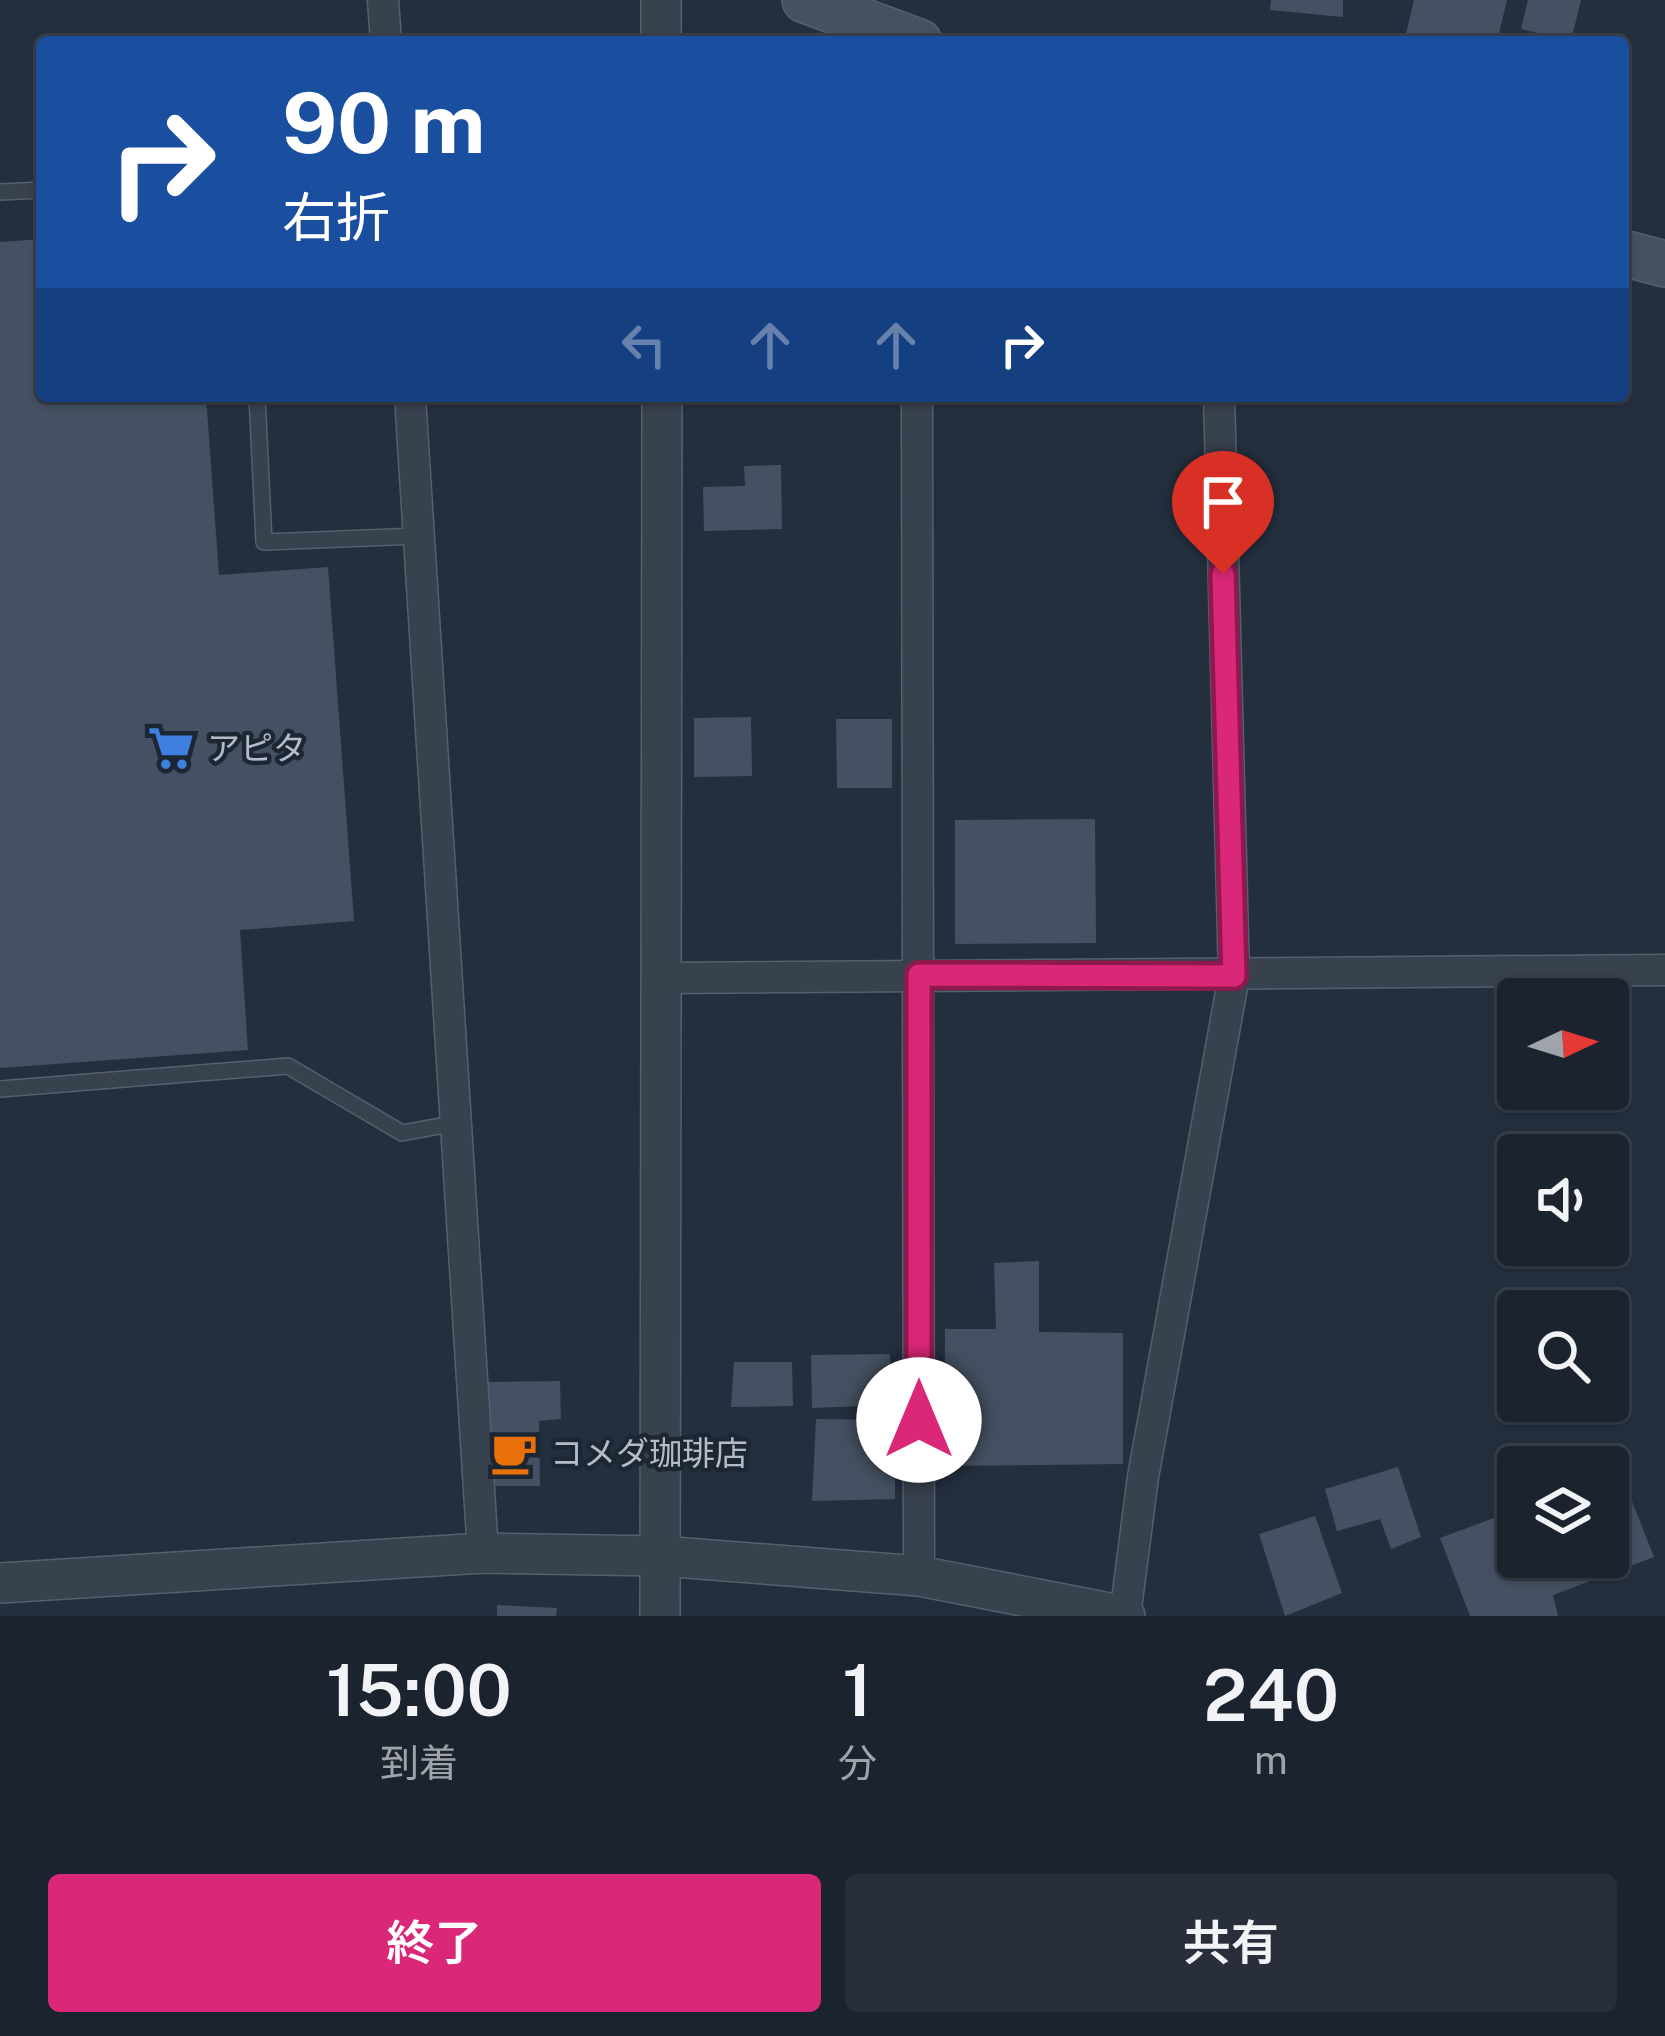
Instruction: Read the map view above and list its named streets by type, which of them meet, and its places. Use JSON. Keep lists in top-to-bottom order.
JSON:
{
  "places": {
    "supermarket": ["アピタ"],
    "cafe": ["コメダ珈琲店"]
  },
  "north": "right",
  "page": {
    "turn": ["90 m", "右折"],
    "eta": [
      "15:00",
      "到着",
      "1",
      "分",
      "240",
      "m"
    ],
    "buttons": ["終了", "共有"]
  }
}
